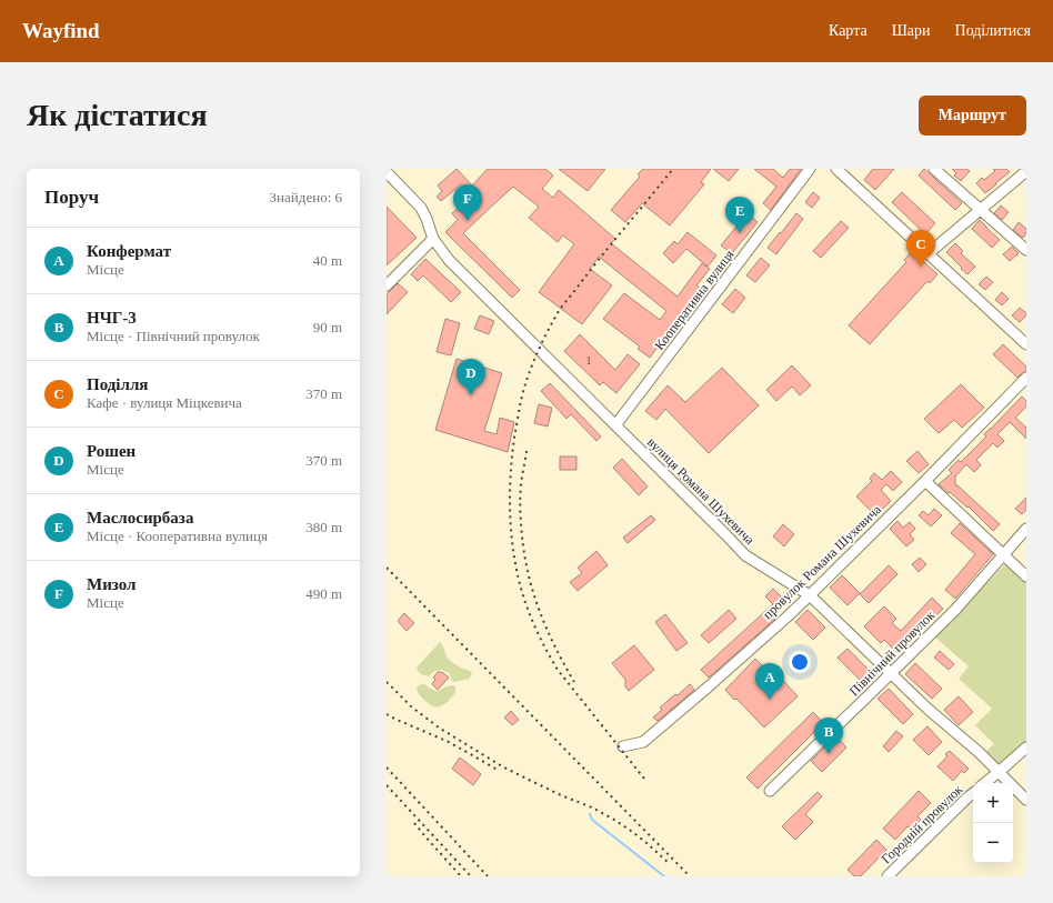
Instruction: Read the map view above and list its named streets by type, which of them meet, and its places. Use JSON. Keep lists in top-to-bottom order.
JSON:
{
  "streets": {
    "street": [
      "Кооперативна вулиця",
      "вулиця Романа Шухевича",
      "провулок Романа Шухевича",
      "Північний провулок",
      "Городній провулок"
    ]
  },
  "crossings": [
    ["Кооперативна вулиця", "вулиця Романа Шухевича"],
    ["вулиця Романа Шухевича", "провулок Романа Шухевича"],
    ["вулиця Романа Шухевича", "Північний провулок"],
    ["вулиця Романа Шухевича", "Городній провулок"]
  ],
  "house_numbers": ["1"],
  "page": {
    "header": "Wayfind",
    "nav": ["Карта", "Шари", "Поділитися"],
    "buttons": "Маршрут",
    "title": "Як дістатися",
    "heading": ["Поруч", "Знайдено: 6"],
    "pins": [
      "F",
      "E",
      "C",
      "D",
      "A",
      "B"
    ],
    "list": [
      {
        "mark": "A",
        "name": "Конфермат",
        "note": "Місце",
        "value": "40 m"
      },
      {
        "mark": "B",
        "name": "НЧГ-3",
        "note": "Місце · Північний провулок",
        "value": "90 m"
      },
      {
        "mark": "C",
        "name": "Поділля",
        "note": "Кафе · вулиця Міцкевича",
        "value": "370 m"
      },
      {
        "mark": "D",
        "name": "Рошен",
        "note": "Місце",
        "value": "370 m"
      },
      {
        "mark": "E",
        "name": "Маслосирбаза",
        "note": "Місце · Кооперативна вулиця",
        "value": "380 m"
      },
      {
        "mark": "F",
        "name": "Мизол",
        "note": "Місце",
        "value": "490 m"
      }
    ],
    "map_buttons": ["+", "−"]
  }
}
